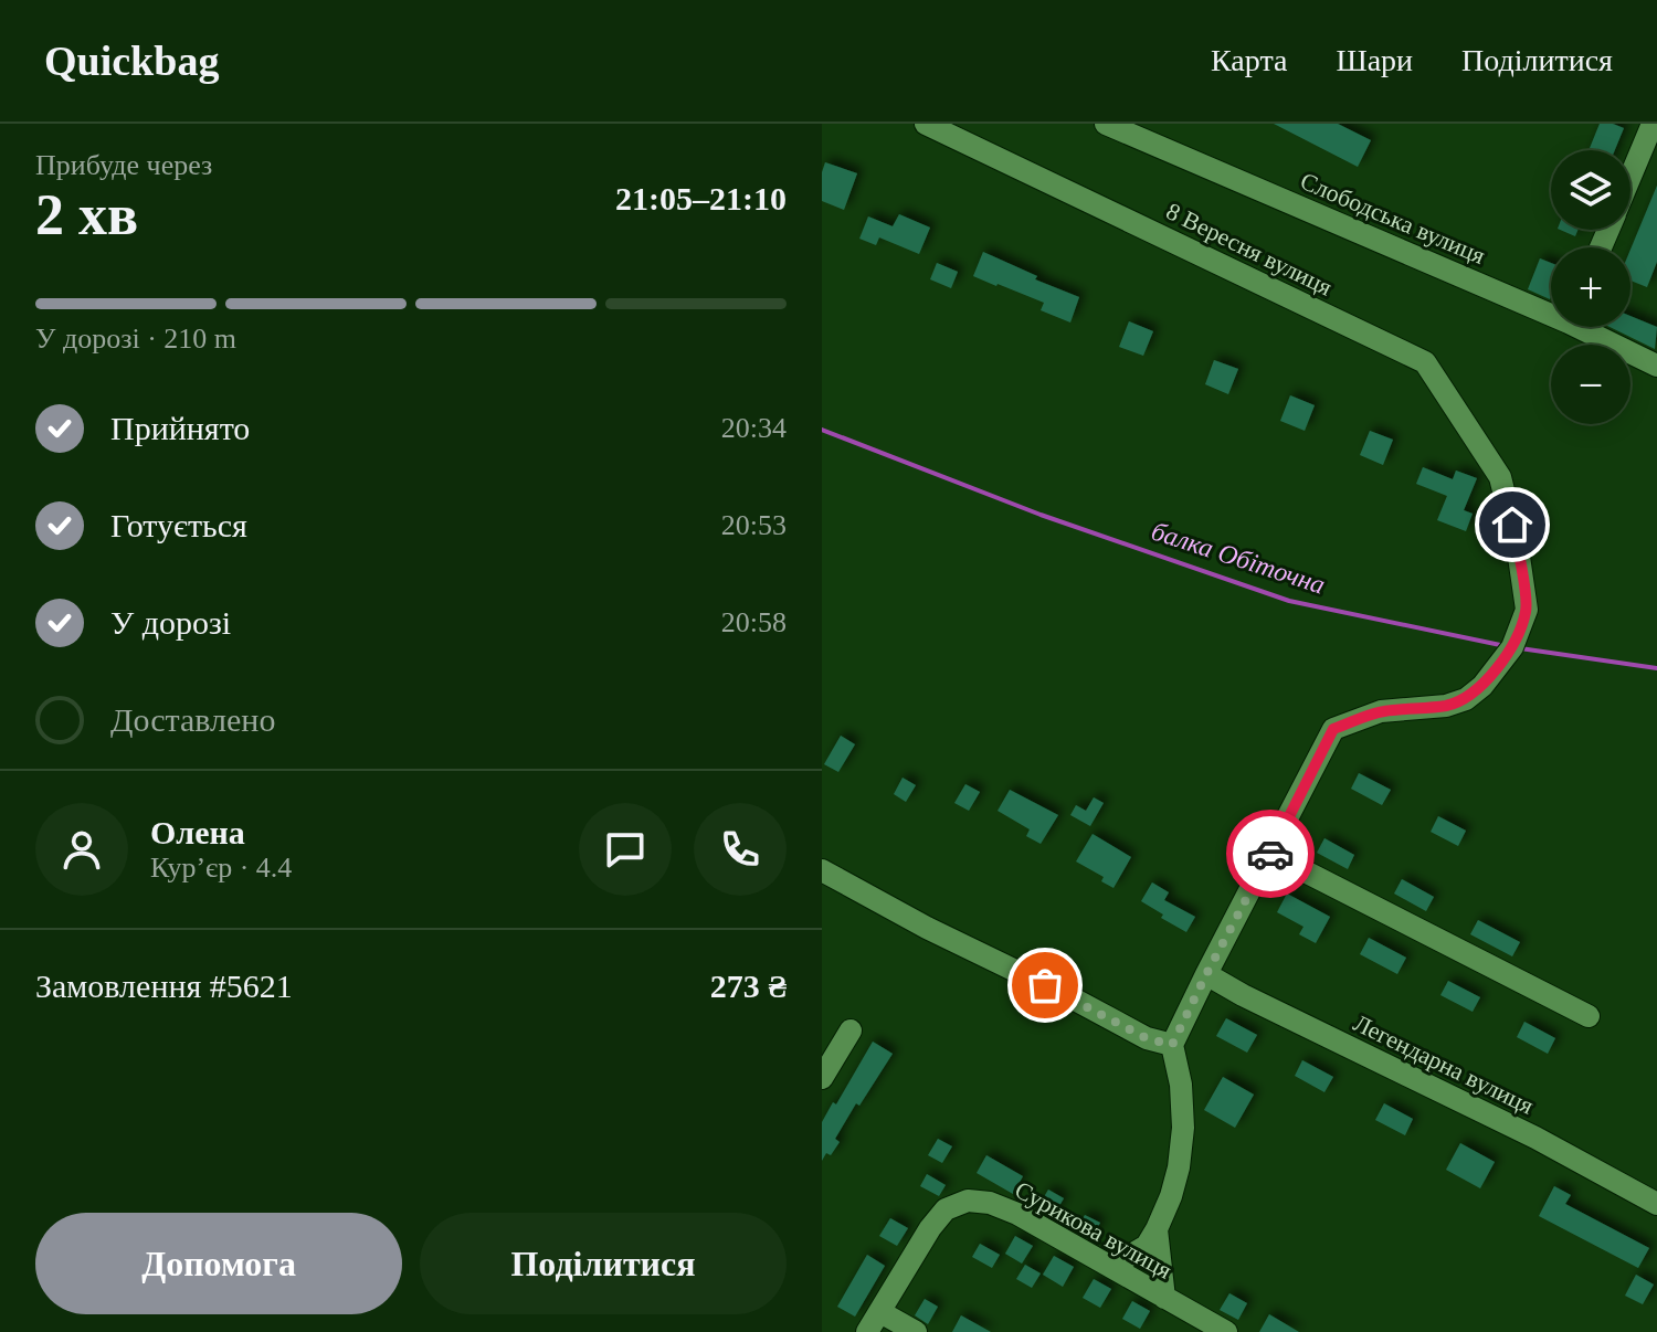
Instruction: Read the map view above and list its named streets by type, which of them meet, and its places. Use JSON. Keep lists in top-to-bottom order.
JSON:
{
  "streets": {
    "street": [
      "Слободська вулиця",
      "8 Вересня вулиця",
      "Легендарна вулиця",
      "Сурикова вулиця"
    ]
  },
  "water": ["балка Обіточна"],
  "page": {
    "header": "Quickbag",
    "nav": ["Карта", "Шари", "Поділитися"],
    "heading": ["2 хв", "Прибуде через", "21:05–21:10"],
    "panel": [
      "Олена",
      "Кур’єр · 4.4",
      "Замовлення #5621",
      "273 ₴"
    ],
    "map_buttons": ["+", "−"],
    "bar": "У дорозі · 210 m",
    "list": [
      ["Прийнято", "20:34"],
      ["Готується", "20:53"],
      ["У дорозі", "20:58"],
      "Доставлено"
    ],
    "buttons": ["Допомога", "Поділитися"]
  }
}
